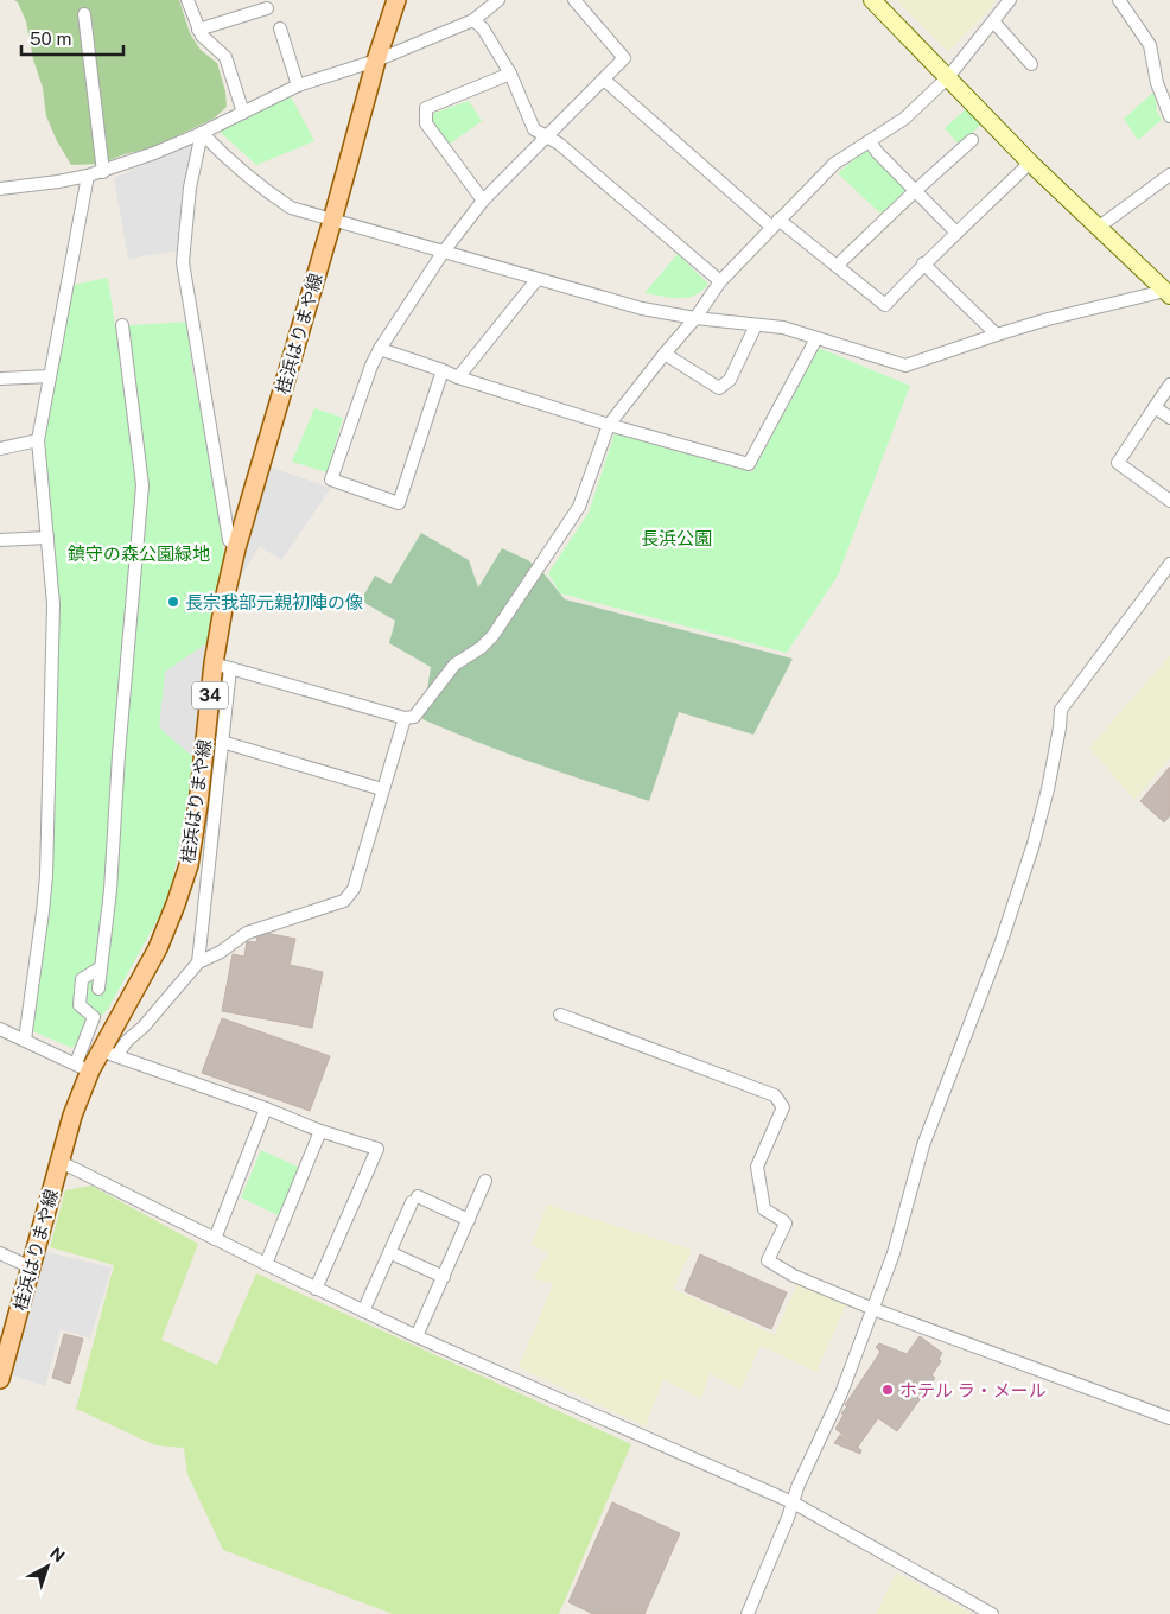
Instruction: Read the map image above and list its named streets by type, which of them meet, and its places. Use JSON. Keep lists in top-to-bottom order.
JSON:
{
  "streets": {
    "main road": ["桂浜はりまや線", "34"]
  },
  "parks": ["長浜公園", "鎮守の森公園緑地"],
  "places": ["長宗我部元親初陣の像", "ホテル ラ・メール"],
  "scale_bar": "50 m",
  "north": "top right"
}
